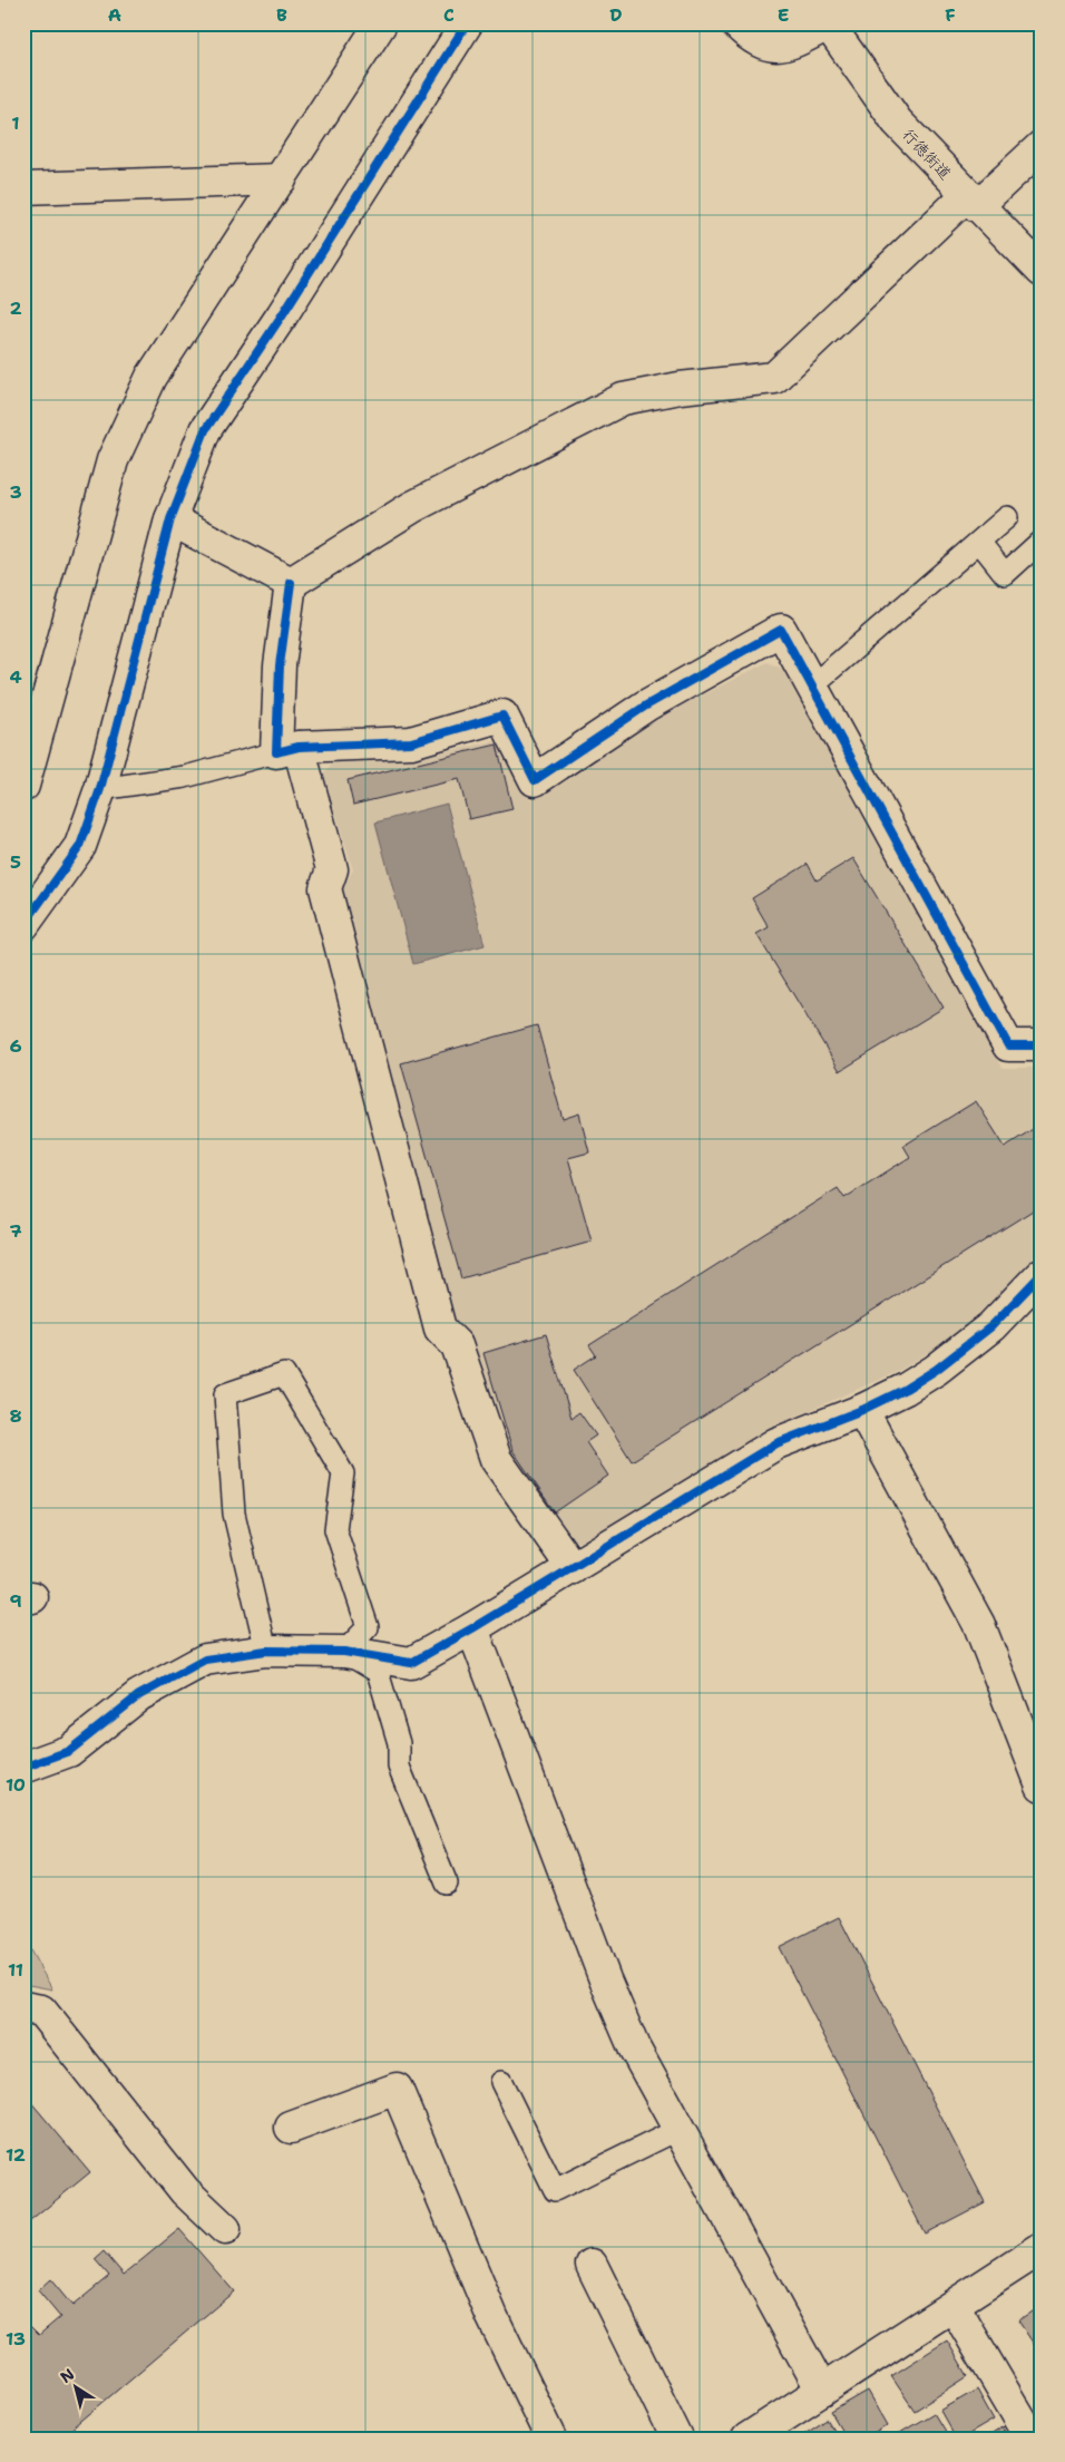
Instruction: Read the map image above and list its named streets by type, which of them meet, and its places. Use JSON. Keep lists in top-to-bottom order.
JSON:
{
  "streets": {
    "street": ["行徳街道"]
  },
  "north": "top left",
  "grid": {
    "columns": [
      "A",
      "B",
      "C",
      "D",
      "E",
      "F"
    ],
    "rows": [
      "1",
      "2",
      "3",
      "4",
      "5",
      "6",
      "7",
      "8",
      "9",
      "10",
      "11",
      "12",
      "13"
    ]
  }
}
